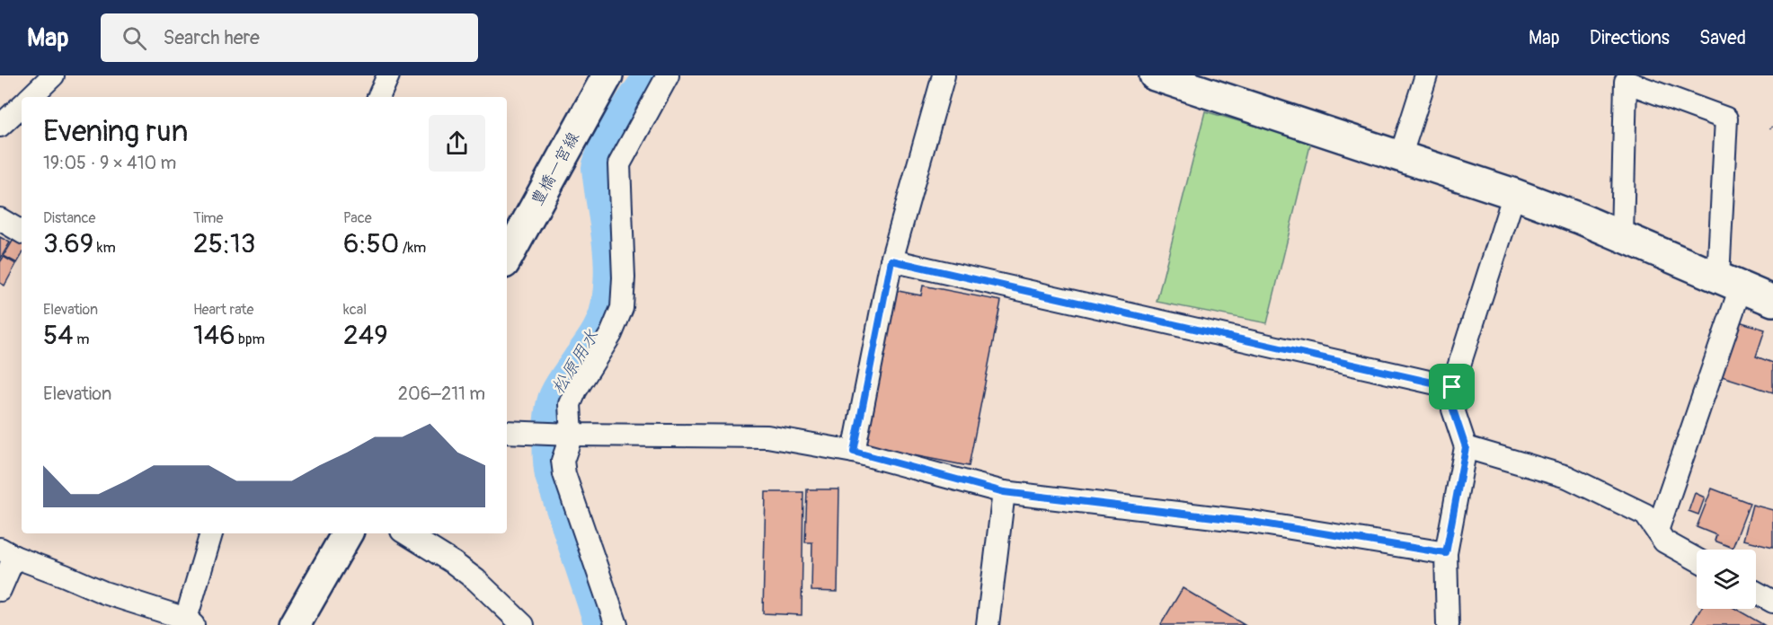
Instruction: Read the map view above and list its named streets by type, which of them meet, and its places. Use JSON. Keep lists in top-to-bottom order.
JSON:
{
  "streets": {
    "main road": ["豊橋一宮線"]
  },
  "water": ["松原用水"],
  "page": {
    "header": "Map",
    "search": "Search here",
    "nav": ["Map", "Directions", "Saved"],
    "heading": ["Evening run", "19:05 · 9 × 410 m"],
    "stats": [
      ["Distance", "3.69 km"],
      ["Time", "25:13"],
      ["Pace", "6:50 /km"],
      ["Elevation", "54 m"],
      ["Heart rate", "146 bpm"],
      ["kcal", "249"]
    ],
    "chart": ["Elevation", "206–211 m"]
  }
}
